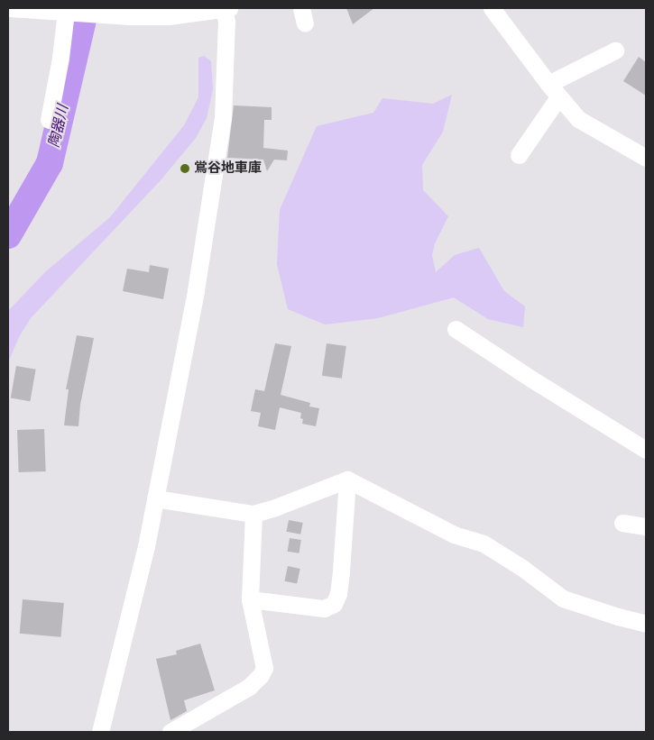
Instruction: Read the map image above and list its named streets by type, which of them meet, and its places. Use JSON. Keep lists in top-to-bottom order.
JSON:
{
  "water": ["陶器川"],
  "places": ["鴬谷地車庫"]
}
